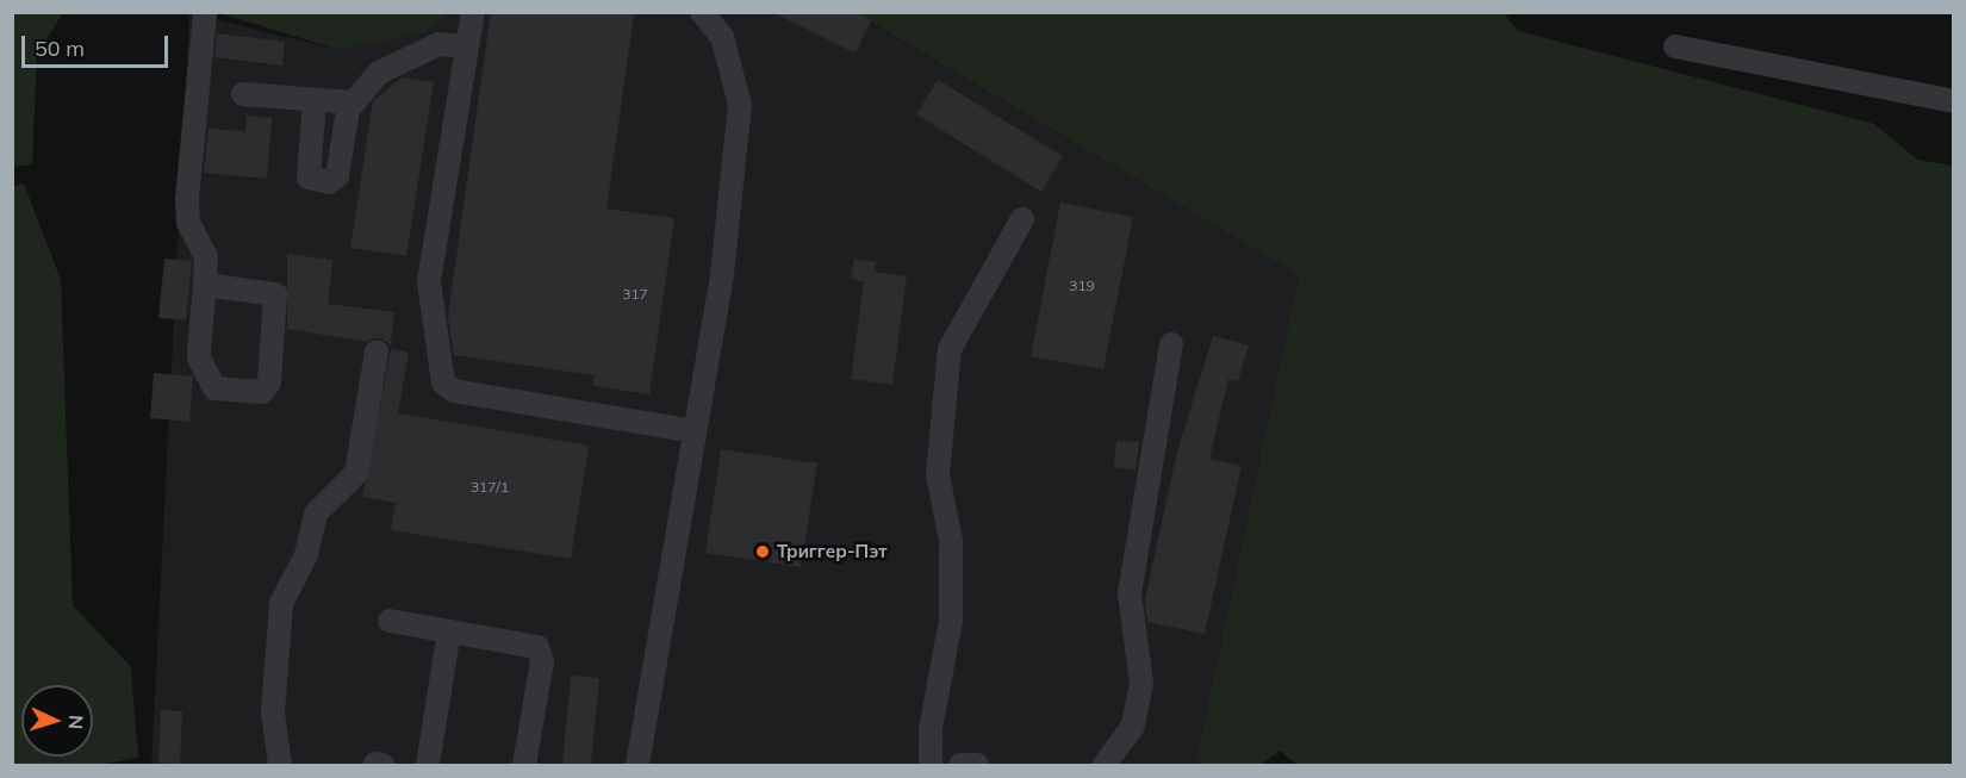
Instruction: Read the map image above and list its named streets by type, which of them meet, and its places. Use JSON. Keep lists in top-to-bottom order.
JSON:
{
  "places": ["Триггер-Пэт"],
  "house_numbers": ["319", "317", "317/1"],
  "scale_bar": "50 m",
  "north": "right"
}
